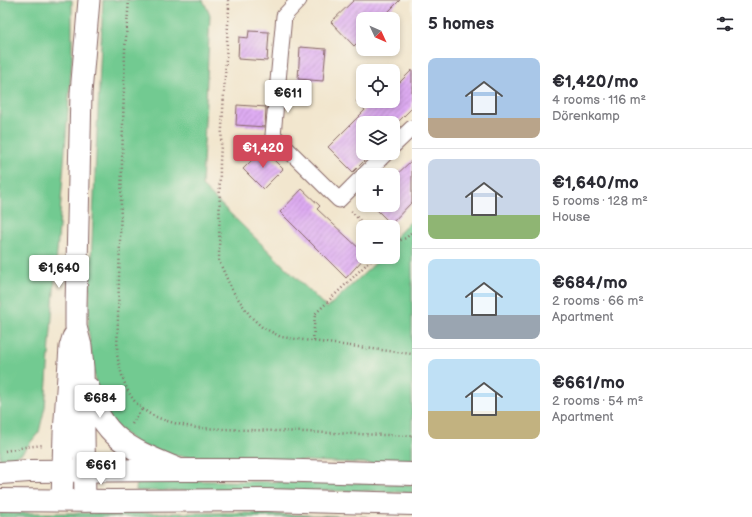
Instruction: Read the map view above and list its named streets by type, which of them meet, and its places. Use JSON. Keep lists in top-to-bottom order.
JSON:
{
  "north": "bottom right",
  "page": {
    "heading": "5 homes",
    "map_buttons": ["+", "−"],
    "list": [
      {
        "name": "€1,420/mo",
        "note": "4 rooms · 116 m² · Dörenkamp"
      },
      {
        "name": "€1,640/mo",
        "note": "5 rooms · 128 m² · House"
      },
      {
        "name": "€684/mo",
        "note": "2 rooms · 66 m² · Apartment"
      },
      {
        "name": "€661/mo",
        "note": "2 rooms · 54 m² · Apartment"
      }
    ],
    "price": [
      "€611",
      "€1,420",
      "€1,640",
      "€684",
      "€661"
    ]
  }
}
